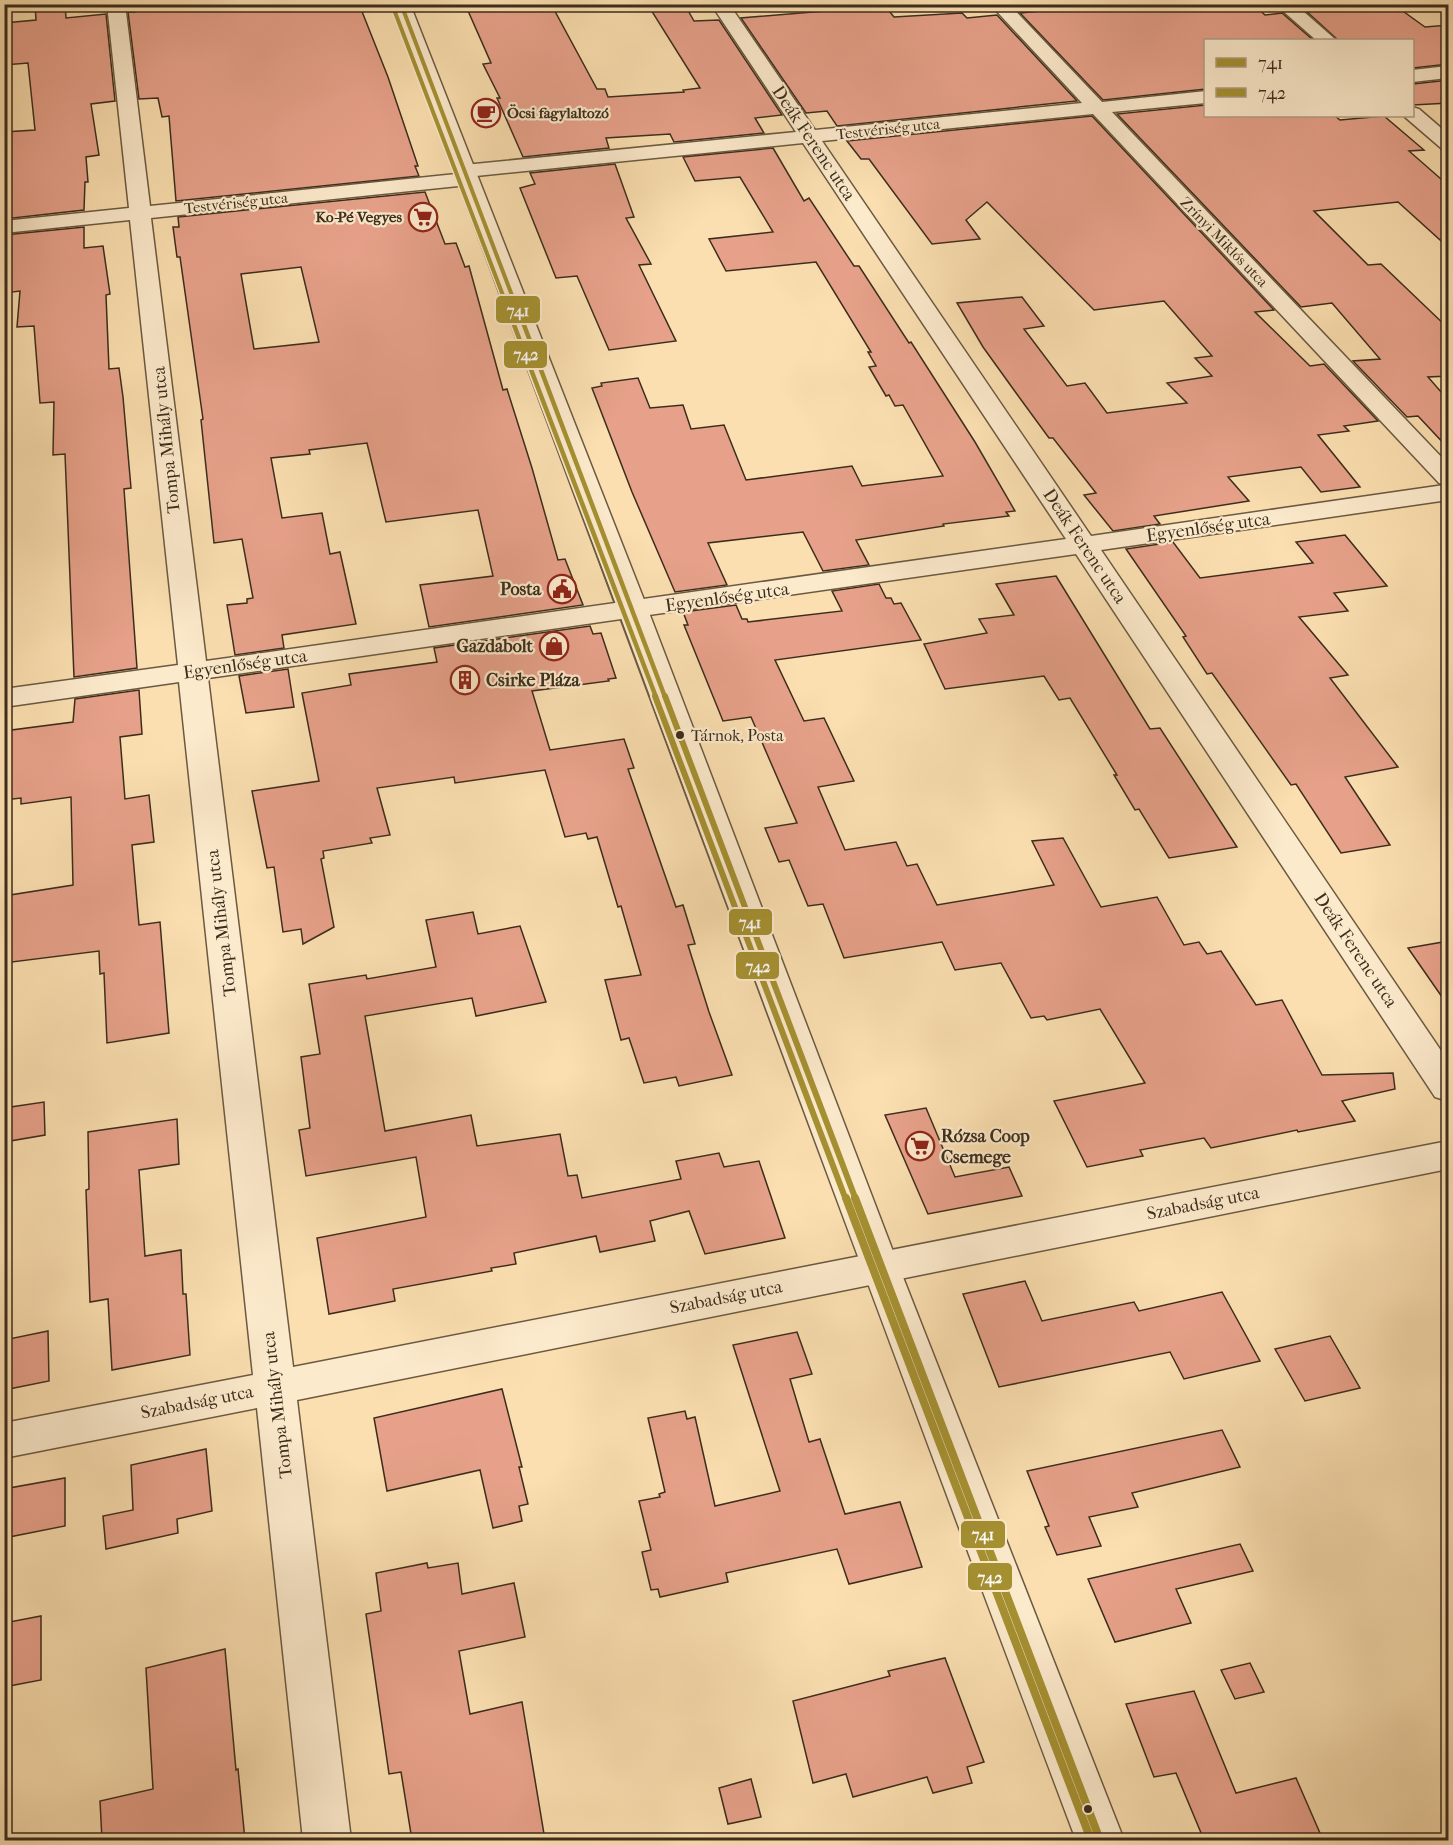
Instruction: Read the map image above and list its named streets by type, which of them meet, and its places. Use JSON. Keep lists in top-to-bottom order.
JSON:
{
  "streets": {
    "street": [
      "Testvériség utca",
      "Deák Ferenc utca",
      "Zrínyi Miklós utca",
      "Tompa Mihály utca",
      "Egyenlőség utca",
      "Szabadság utca"
    ]
  },
  "crossings": [
    ["Testvériség utca", "Deák Ferenc utca"],
    ["Testvériség utca", "Zrínyi Miklós utca"],
    ["Testvériség utca", "Tompa Mihály utca"],
    ["Deák Ferenc utca", "Egyenlőség utca"],
    ["Tompa Mihály utca", "Egyenlőség utca"],
    ["Tompa Mihály utca", "Szabadság utca"]
  ],
  "places": {
    "cafe": ["Öcsi fagylaltozó"],
    "supermarket": ["Ko-Pé Vegyes", "Rózsa Coop Csemege"],
    "public building": ["Posta"],
    "shop": ["Gazdabolt"],
    "building": ["Csirke Pláza"],
    "other": ["Tárnok, Posta"]
  },
  "lines": ["transit line 741", "transit line 742"],
  "legend": ["741", "742"]
}
